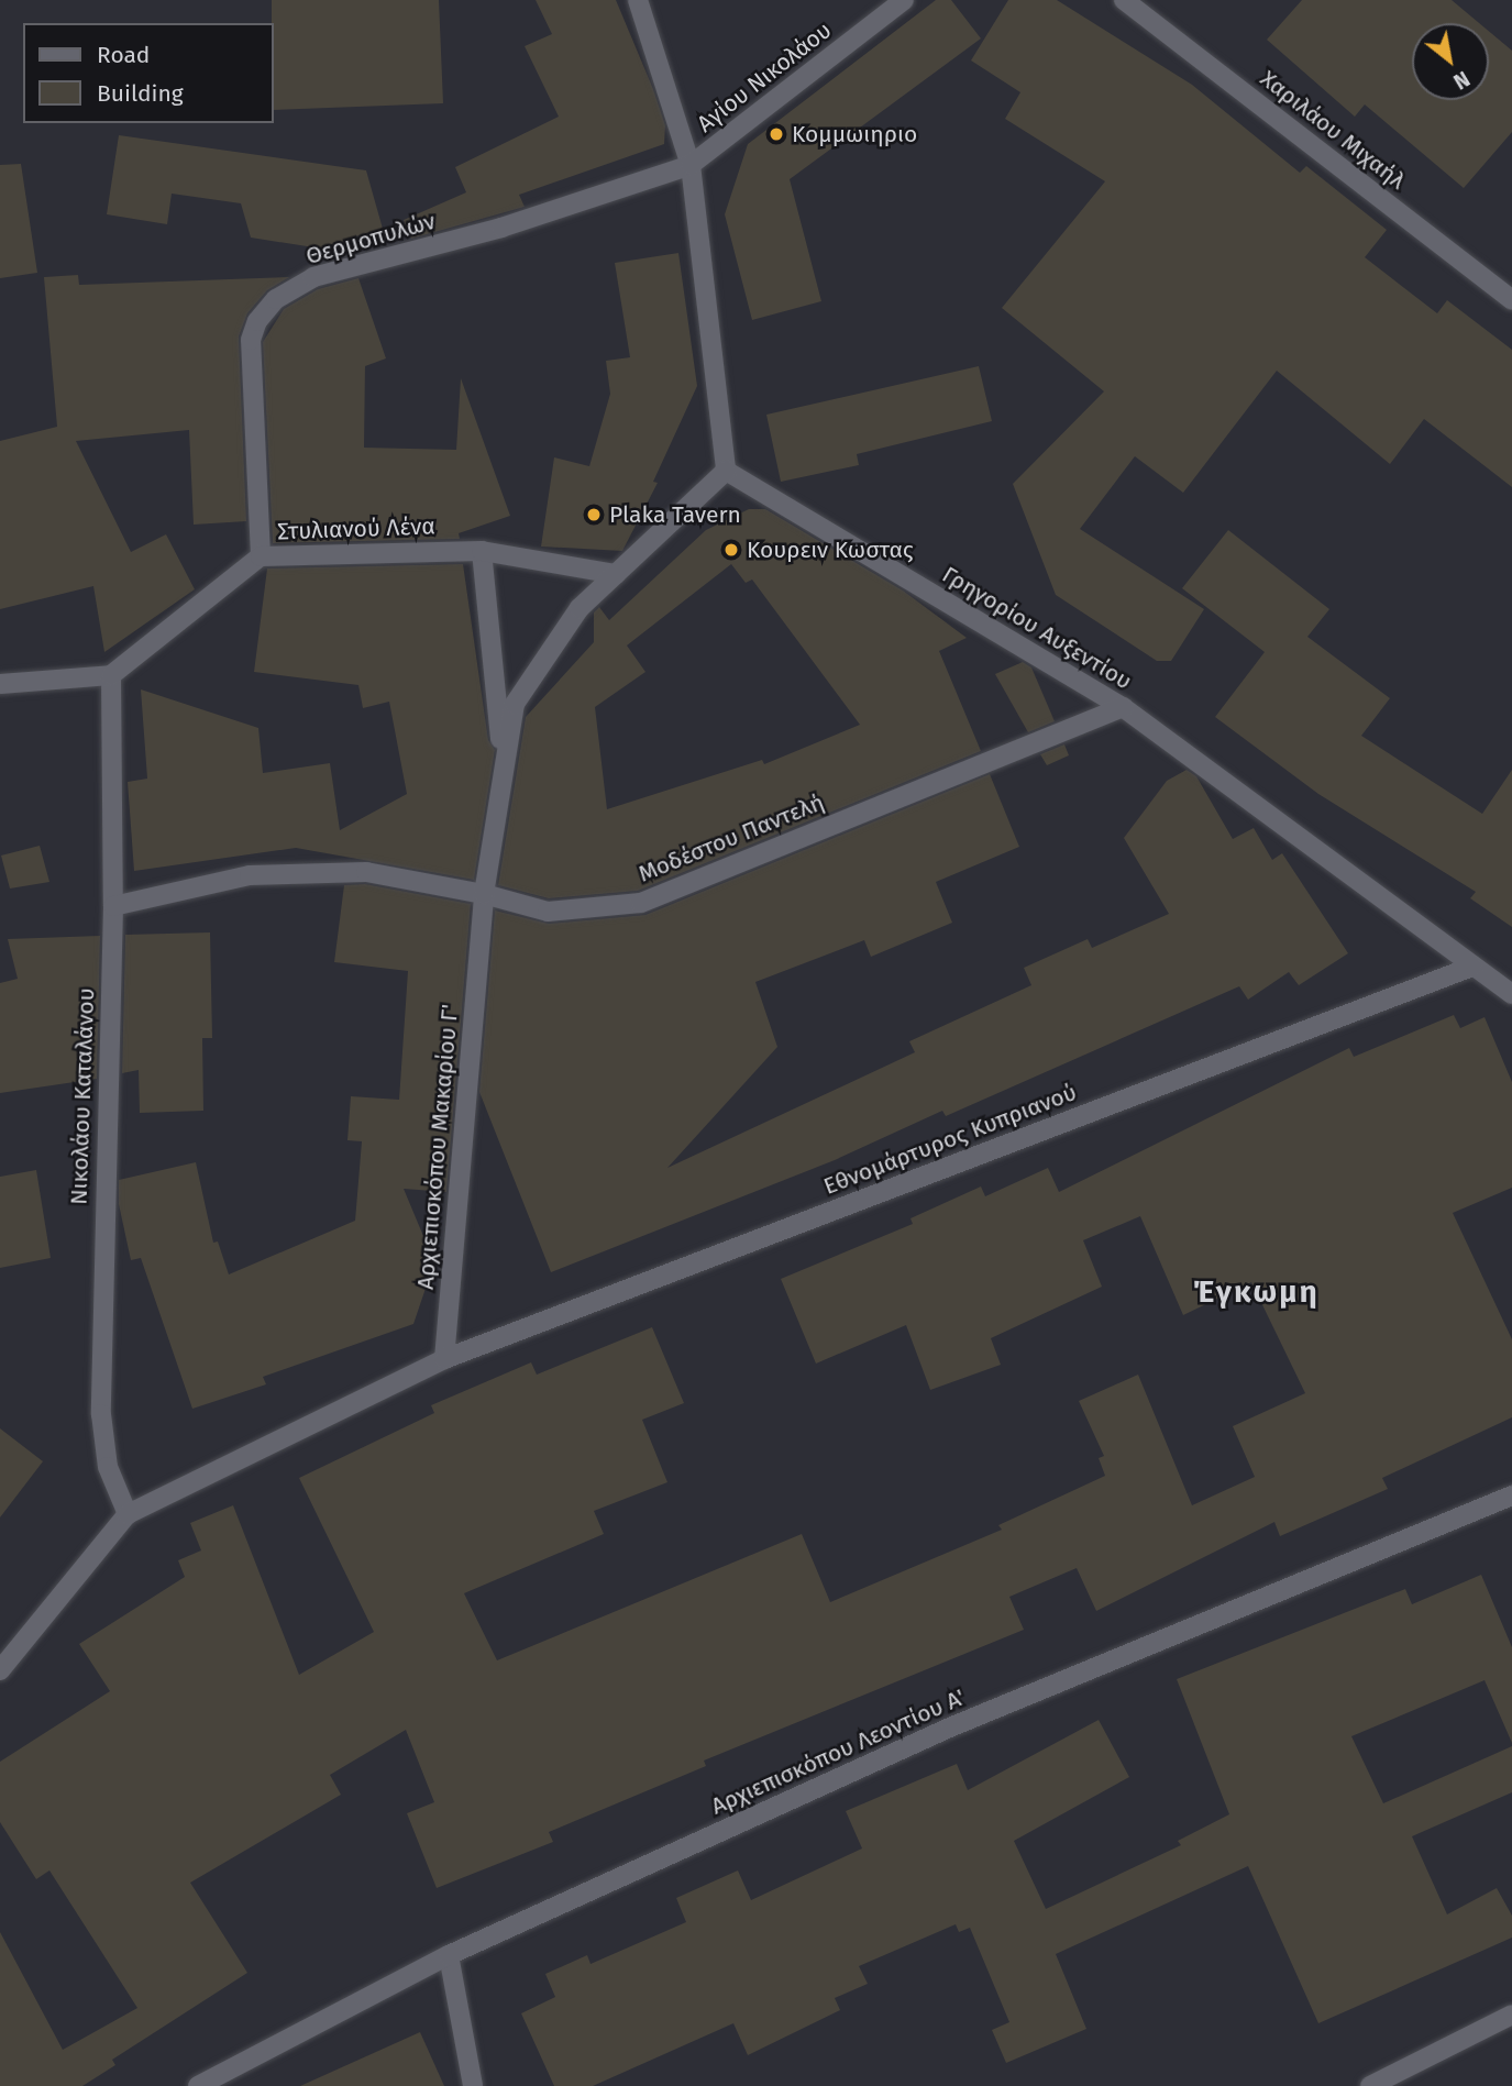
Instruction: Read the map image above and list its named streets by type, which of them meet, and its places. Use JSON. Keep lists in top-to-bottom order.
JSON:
{
  "streets": {
    "street": [
      "Αγίου Νικολάου",
      "Χαριλάου Μιχαήλ",
      "Θερμοπυλών",
      "Στυλιανού Λένα",
      "Γρηγορίου Αυξεντίου",
      "Μοδέστου Παντελή",
      "Νικολάου Καταλάνου",
      "Εθνομάρτυρος Κυπριανού",
      "Αρχιεπισκόπου Μακαρίου Γ'",
      "Αρχιεπισκόπου Λεοντίου Α'"
    ]
  },
  "crossings": [
    ["Αγίου Νικολάου", "Θερμοπυλών"],
    ["Θερμοπυλών", "Στυλιανού Λένα"],
    ["Στυλιανού Λένα", "Νικολάου Καταλάνου"],
    ["Στυλιανού Λένα", "Αρχιεπισκόπου Μακαρίου Γ'"],
    ["Γρηγορίου Αυξεντίου", "Μοδέστου Παντελή"],
    ["Γρηγορίου Αυξεντίου", "Εθνομάρτυρος Κυπριανού"],
    ["Γρηγορίου Αυξεντίου", "Αρχιεπισκόπου Μακαρίου Γ'"],
    ["Μοδέστου Παντελή", "Νικολάου Καταλάνου"],
    ["Μοδέστου Παντελή", "Αρχιεπισκόπου Μακαρίου Γ'"],
    ["Εθνομάρτυρος Κυπριανού", "Αρχιεπισκόπου Μακαρίου Γ'"]
  ],
  "districts": ["Έγκωμη"],
  "places": ["Κομμωιηριο", "Plaka Tavern", "Κουρειν Κωστας"],
  "legend": ["Road", "Building"],
  "north": "bottom right"
}
